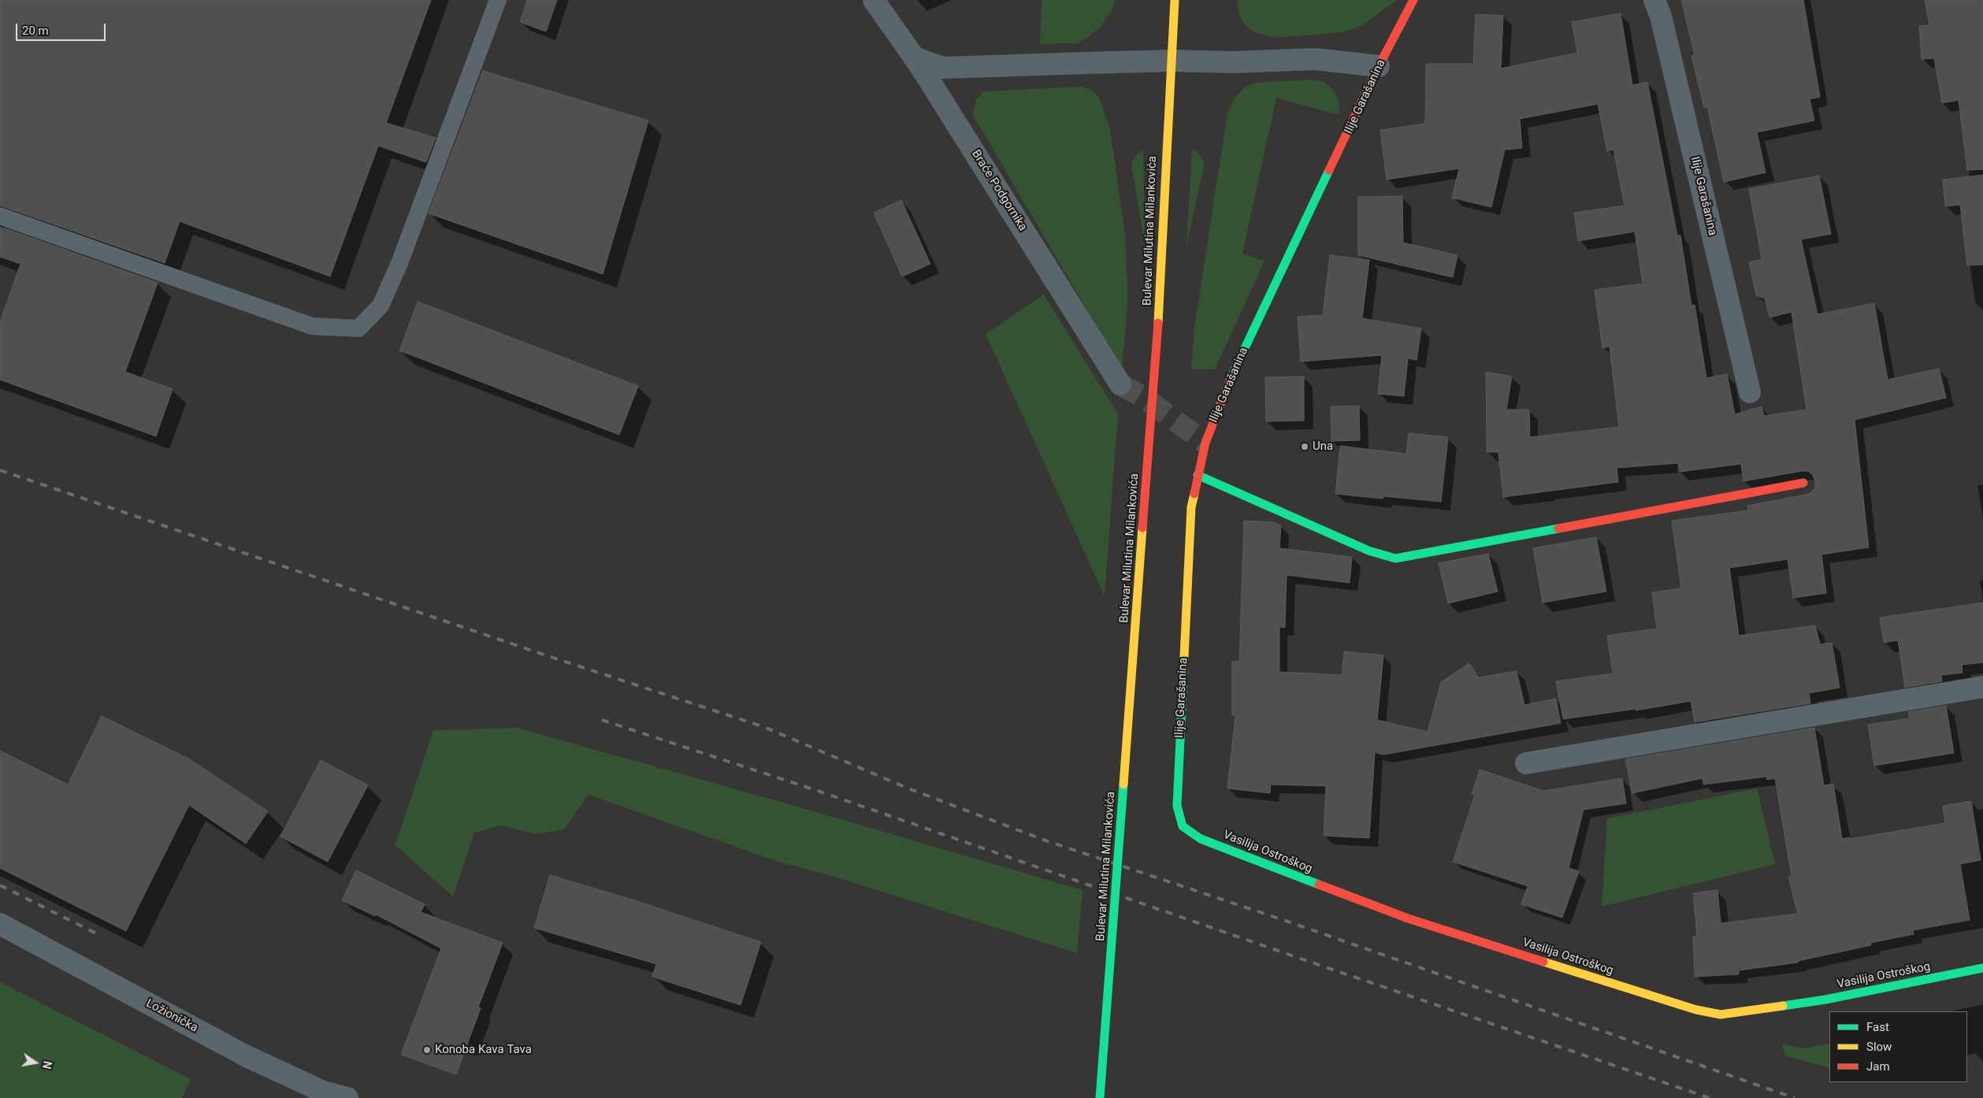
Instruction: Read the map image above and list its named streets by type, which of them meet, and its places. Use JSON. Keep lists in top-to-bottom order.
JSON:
{
  "streets": {
    "street": [
      "Ilije Garašanina",
      "Braće Podgornika",
      "Bulevar Milutina Milankovića",
      "Vasilija Ostroškog",
      "Ložionička"
    ]
  },
  "crossings": [
    ["Ilije Garašanina", "Vasilija Ostroškog"]
  ],
  "places": ["Una", "Konoba Kava Tava"],
  "legend": ["Fast", "Slow", "Jam"],
  "scale_bar": "20 m",
  "north": "right"
}
